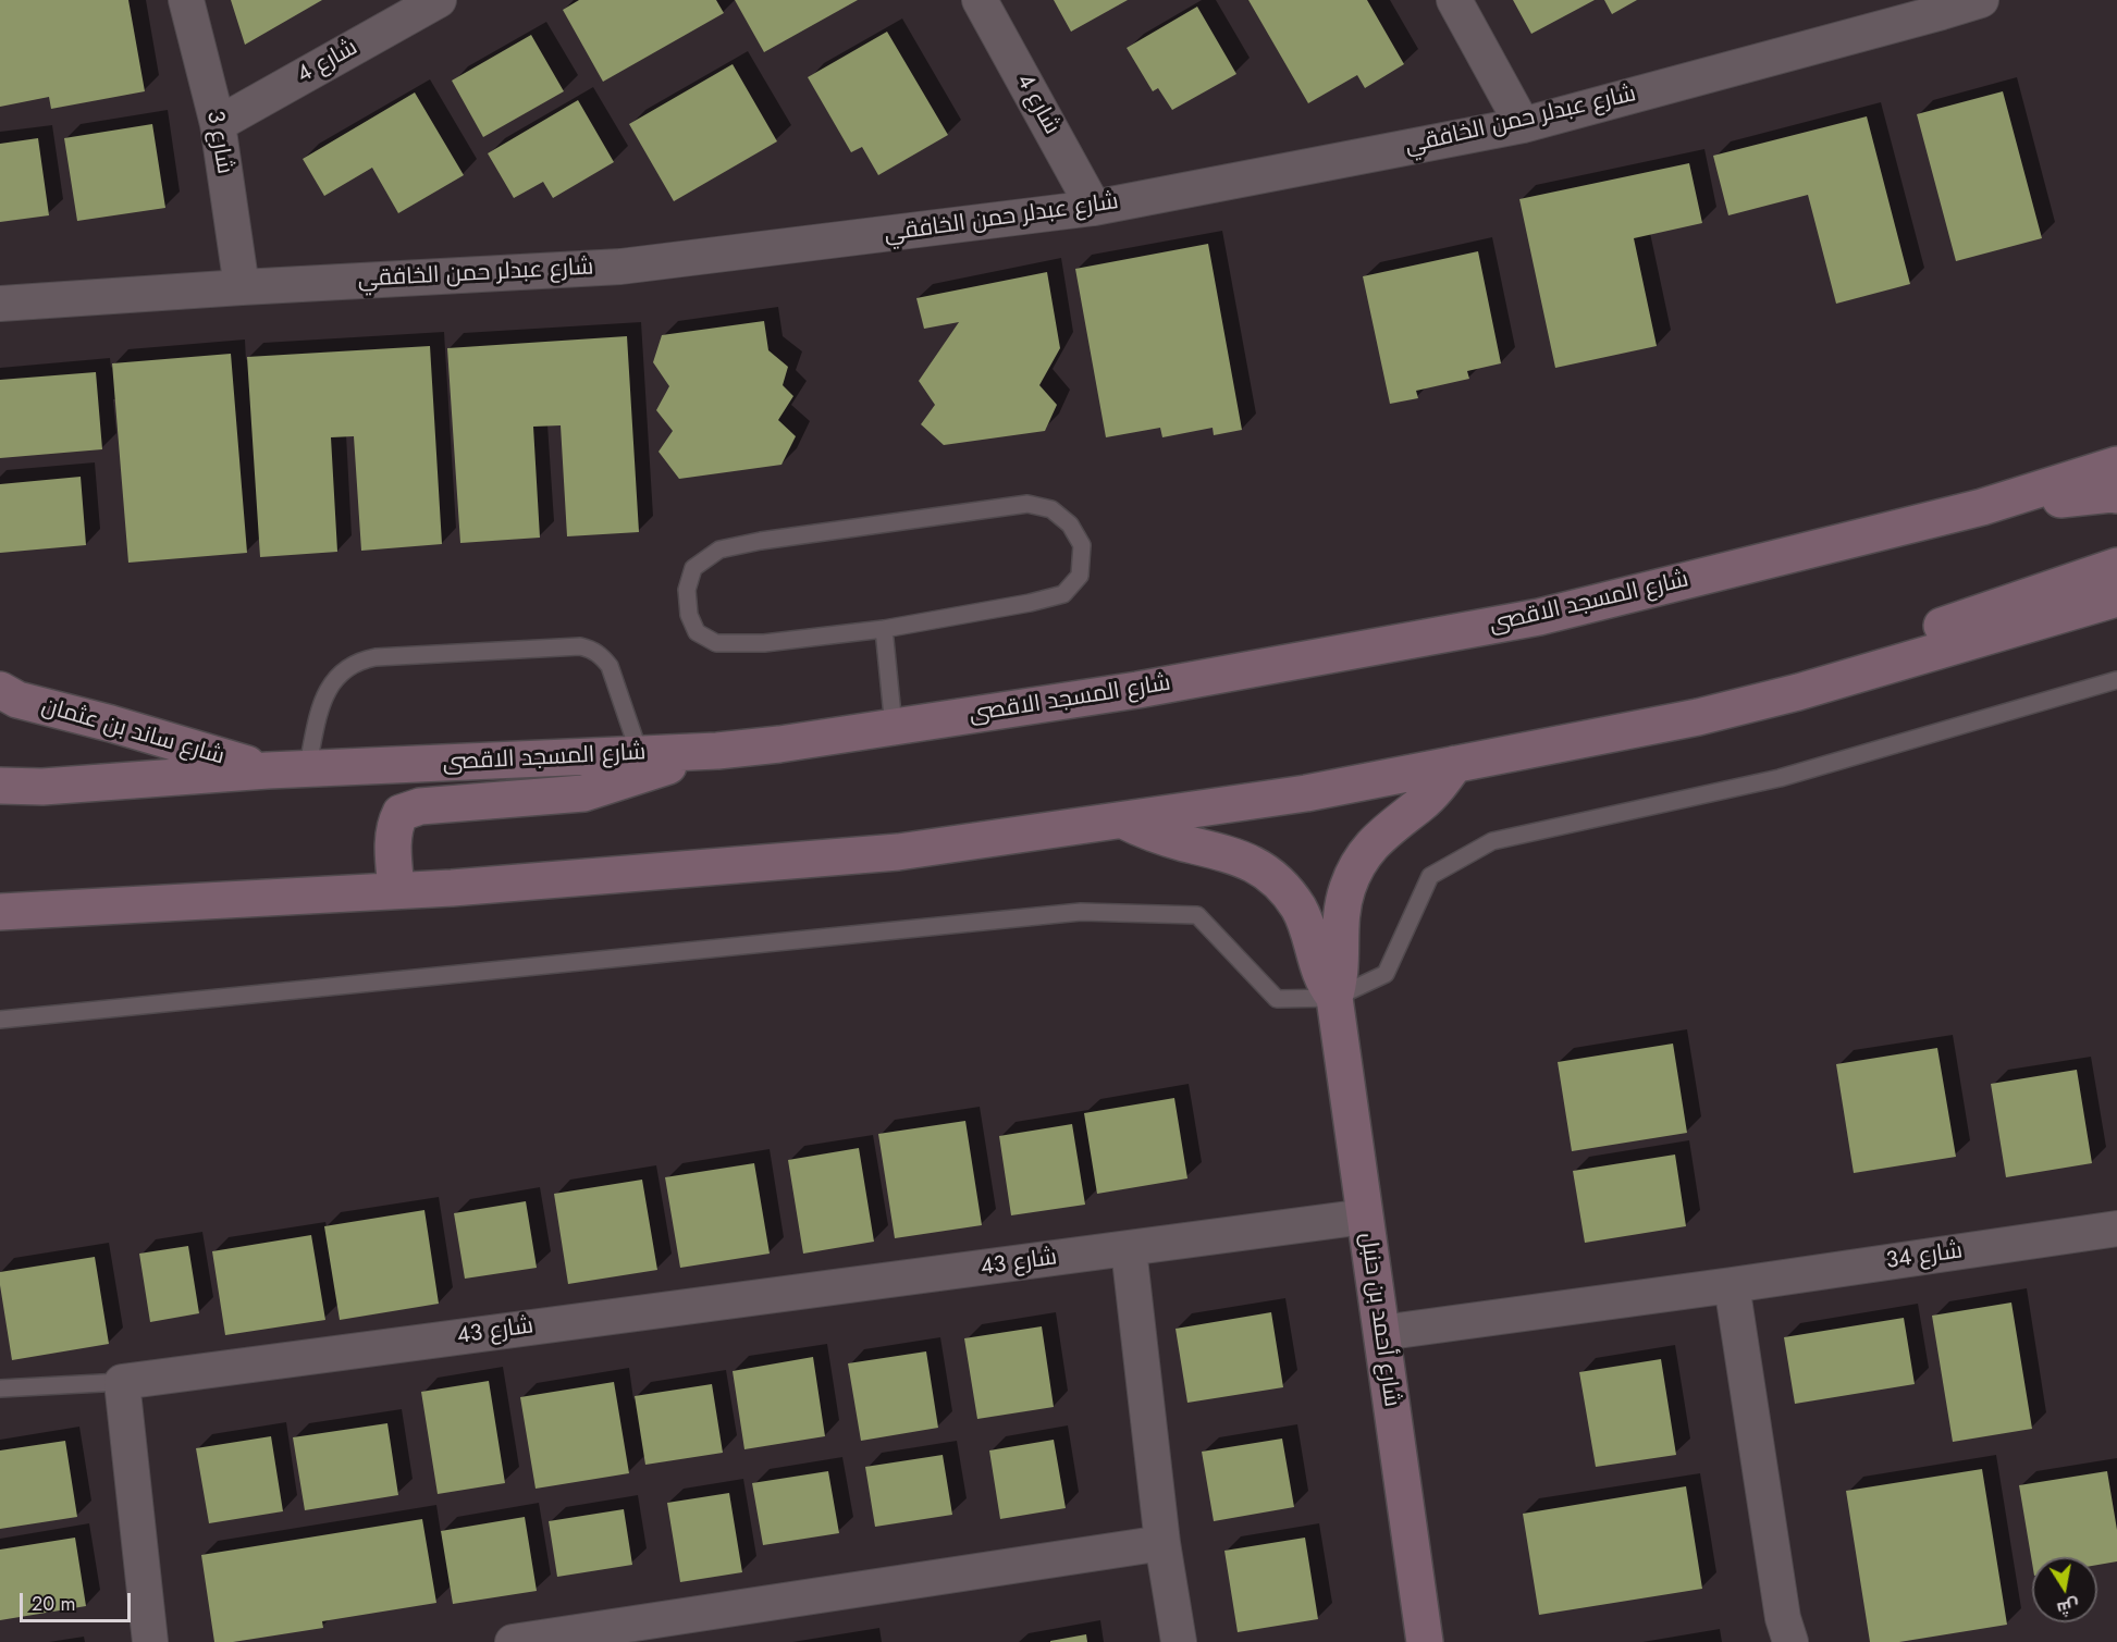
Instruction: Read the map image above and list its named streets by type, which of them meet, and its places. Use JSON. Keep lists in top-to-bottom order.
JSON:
{
  "streets": {
    "main road": ["شارع المسجد الاقصى", "شارع ساند بن عثمان", "شارع أحمد بن حنبل"],
    "street": [
      "شارع 4",
      "شارع عبدلر حمن الخافقي",
      "شارع 3",
      "شارع 34",
      "شارع 43"
    ]
  },
  "crossings": [
    ["شارع 4", "شارع عبدلر حمن الخافقي"],
    ["شارع 4", "شارع 3"],
    ["شارع عبدلر حمن الخافقي", "شارع 3"],
    ["شارع المسجد الاقصى", "شارع ساند بن عثمان"],
    ["شارع 34", "شارع أحمد بن حنبل"],
    ["شارع 43", "شارع أحمد بن حنبل"]
  ],
  "scale_bar": "20 m",
  "north": "bottom"
}
